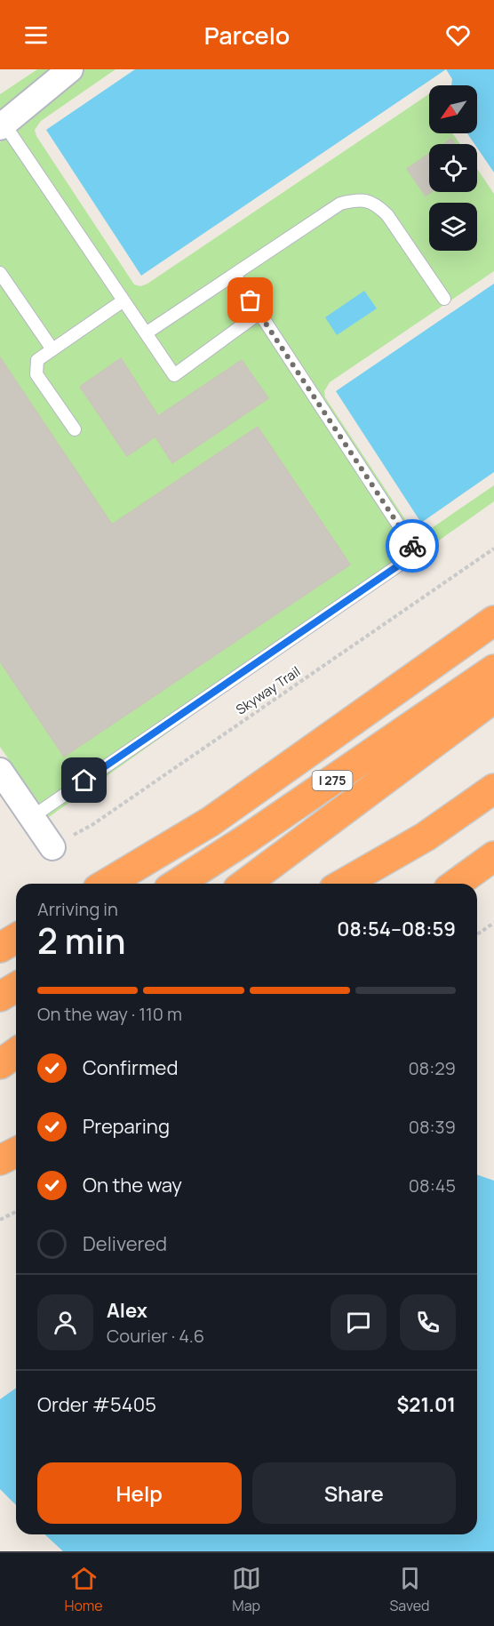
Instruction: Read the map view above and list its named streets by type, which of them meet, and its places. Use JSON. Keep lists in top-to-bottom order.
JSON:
{
  "streets": {
    "highway": ["I 275"],
    "path": ["Skyway Trail"]
  },
  "north": "bottom left",
  "page": {
    "header": "Parcelo",
    "heading": ["2 min", "Arriving in", "08:54–08:59"],
    "panel": [
      "Alex",
      "Courier · 4.6",
      "Order #5405",
      "$21.01"
    ],
    "bar": "On the way · 110 m",
    "list": [
      ["Confirmed", "08:29"],
      ["Preparing", "08:39"],
      ["On the way", "08:45"],
      "Delivered"
    ],
    "buttons": ["Help", "Share"],
    "tabs": ["Home", "Map", "Saved"]
  }
}
